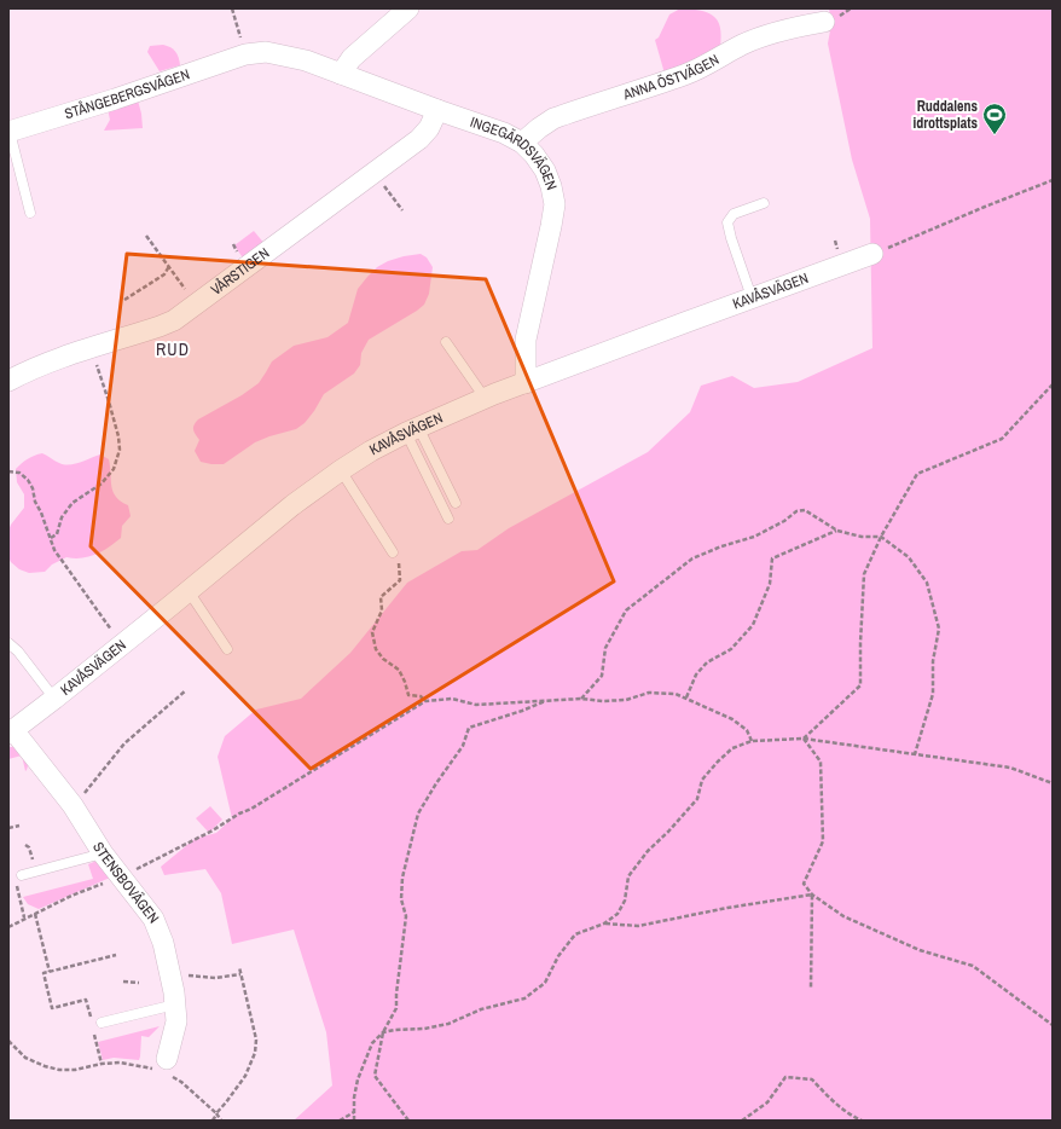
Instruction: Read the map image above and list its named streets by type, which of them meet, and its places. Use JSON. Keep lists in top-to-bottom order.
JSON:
{
  "streets": {
    "street": [
      "ANNA ÖSTVÄGEN",
      "STÅNGEBERGSVÄGEN",
      "INGEGÄRDSVÄGEN",
      "VÅRSTIGEN",
      "KAVÅSVÄGEN",
      "STENSBOVÄGEN"
    ]
  },
  "crossings": [
    ["ANNA ÖSTVÄGEN", "INGEGÄRDSVÄGEN"],
    ["STÅNGEBERGSVÄGEN", "INGEGÄRDSVÄGEN"],
    ["INGEGÄRDSVÄGEN", "VÅRSTIGEN"],
    ["INGEGÄRDSVÄGEN", "KAVÅSVÄGEN"],
    ["KAVÅSVÄGEN", "STENSBOVÄGEN"]
  ],
  "districts": ["RUD"],
  "places": {
    "sports": ["Ruddalens idrottsplats"]
  }
}
